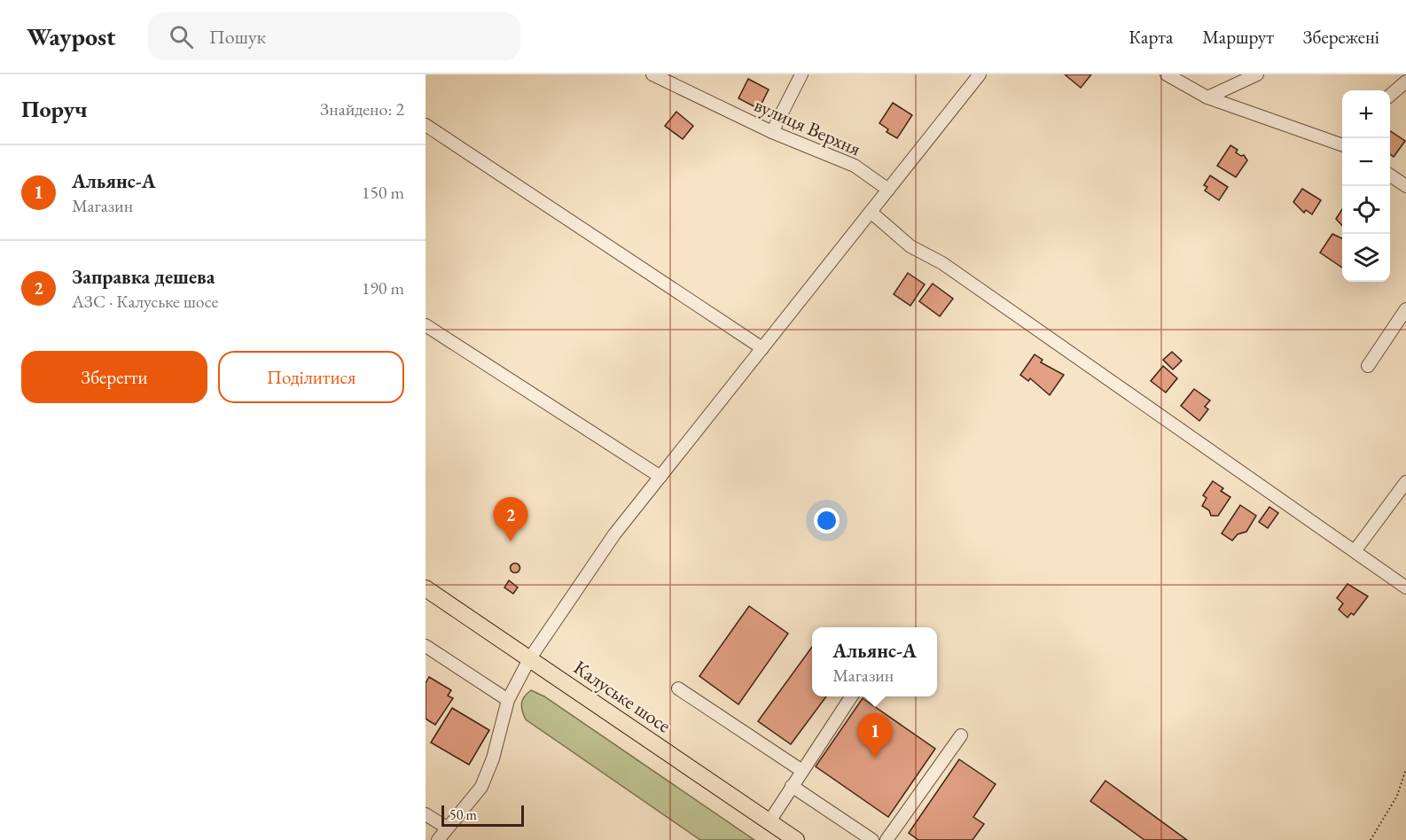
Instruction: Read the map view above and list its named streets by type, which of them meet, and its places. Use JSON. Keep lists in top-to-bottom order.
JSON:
{
  "streets": {
    "main road": ["Калуське шосе"],
    "street": ["вулиця Верхня"]
  },
  "scale_bar": "50 m",
  "page": {
    "header": "Waypost",
    "search": "Пошук",
    "nav": ["Карта", "Маршрут", "Збережені"],
    "heading": ["Поруч", "Знайдено: 2"],
    "map_buttons": ["+", "−"],
    "list": [
      {
        "mark": "1",
        "name": "Альянс-А",
        "note": "Магазин",
        "value": "150 m"
      },
      {
        "mark": "2",
        "name": "Заправка дешева",
        "note": "АЗС · Калуське шосе",
        "value": "190 m"
      }
    ],
    "buttons": ["Зберегти", "Поділитися"],
    "pins": ["2", "1"],
    "popup": ["Альянс-А", "Магазин"],
    "scale": "50 m"
  }
}
